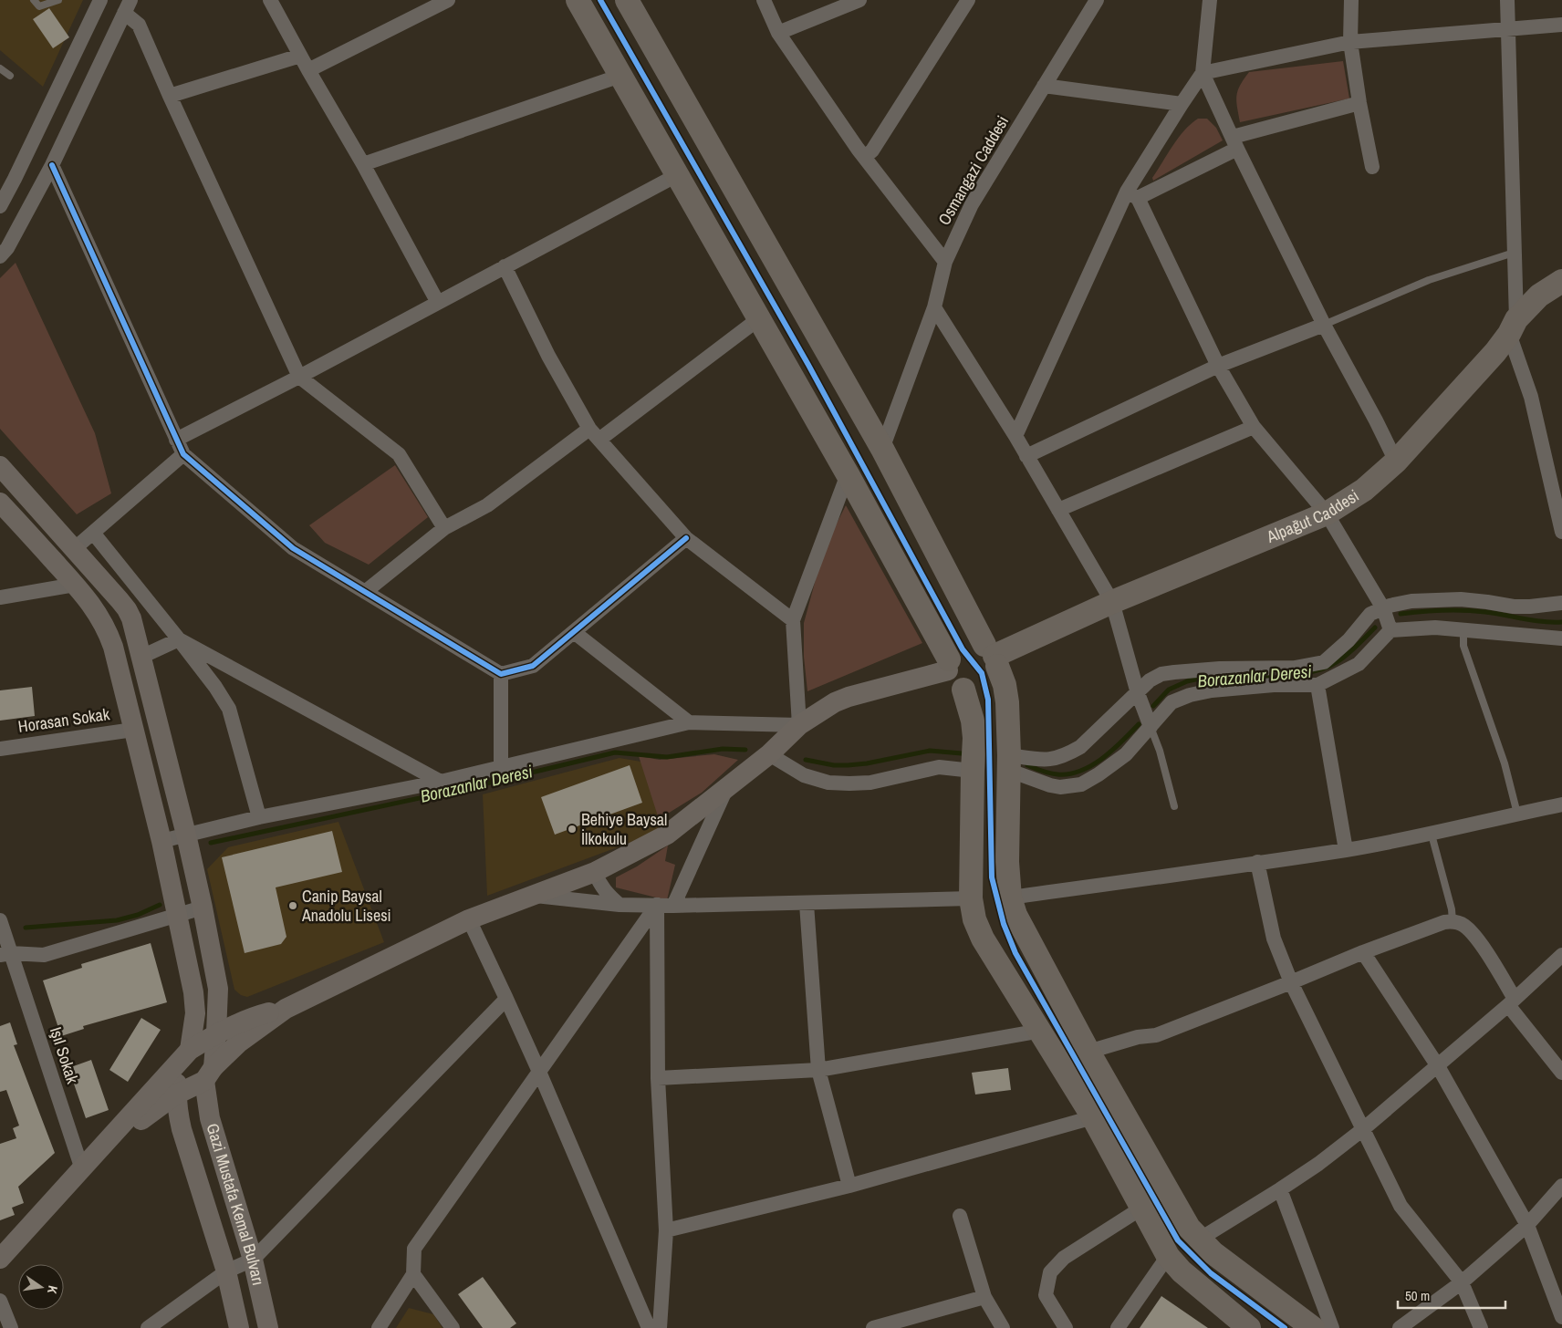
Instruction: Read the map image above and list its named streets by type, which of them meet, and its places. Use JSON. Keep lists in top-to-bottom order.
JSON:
{
  "streets": {
    "main road": ["Alpağut Caddesi", "Gazi Mustafa Kemal Bulvarı"],
    "street": ["Osmangazi Caddesi", "Horasan Sokak", "Işıl Sokak"]
  },
  "crossings": [
    ["Horasan Sokak", "Gazi Mustafa Kemal Bulvarı"]
  ],
  "water": ["Borazanlar Deresi"],
  "places": ["Behiye Baysal İlkokulu", "Canip Baysal Anadolu Lisesi"],
  "scale_bar": "50 m",
  "north": "right"
}
